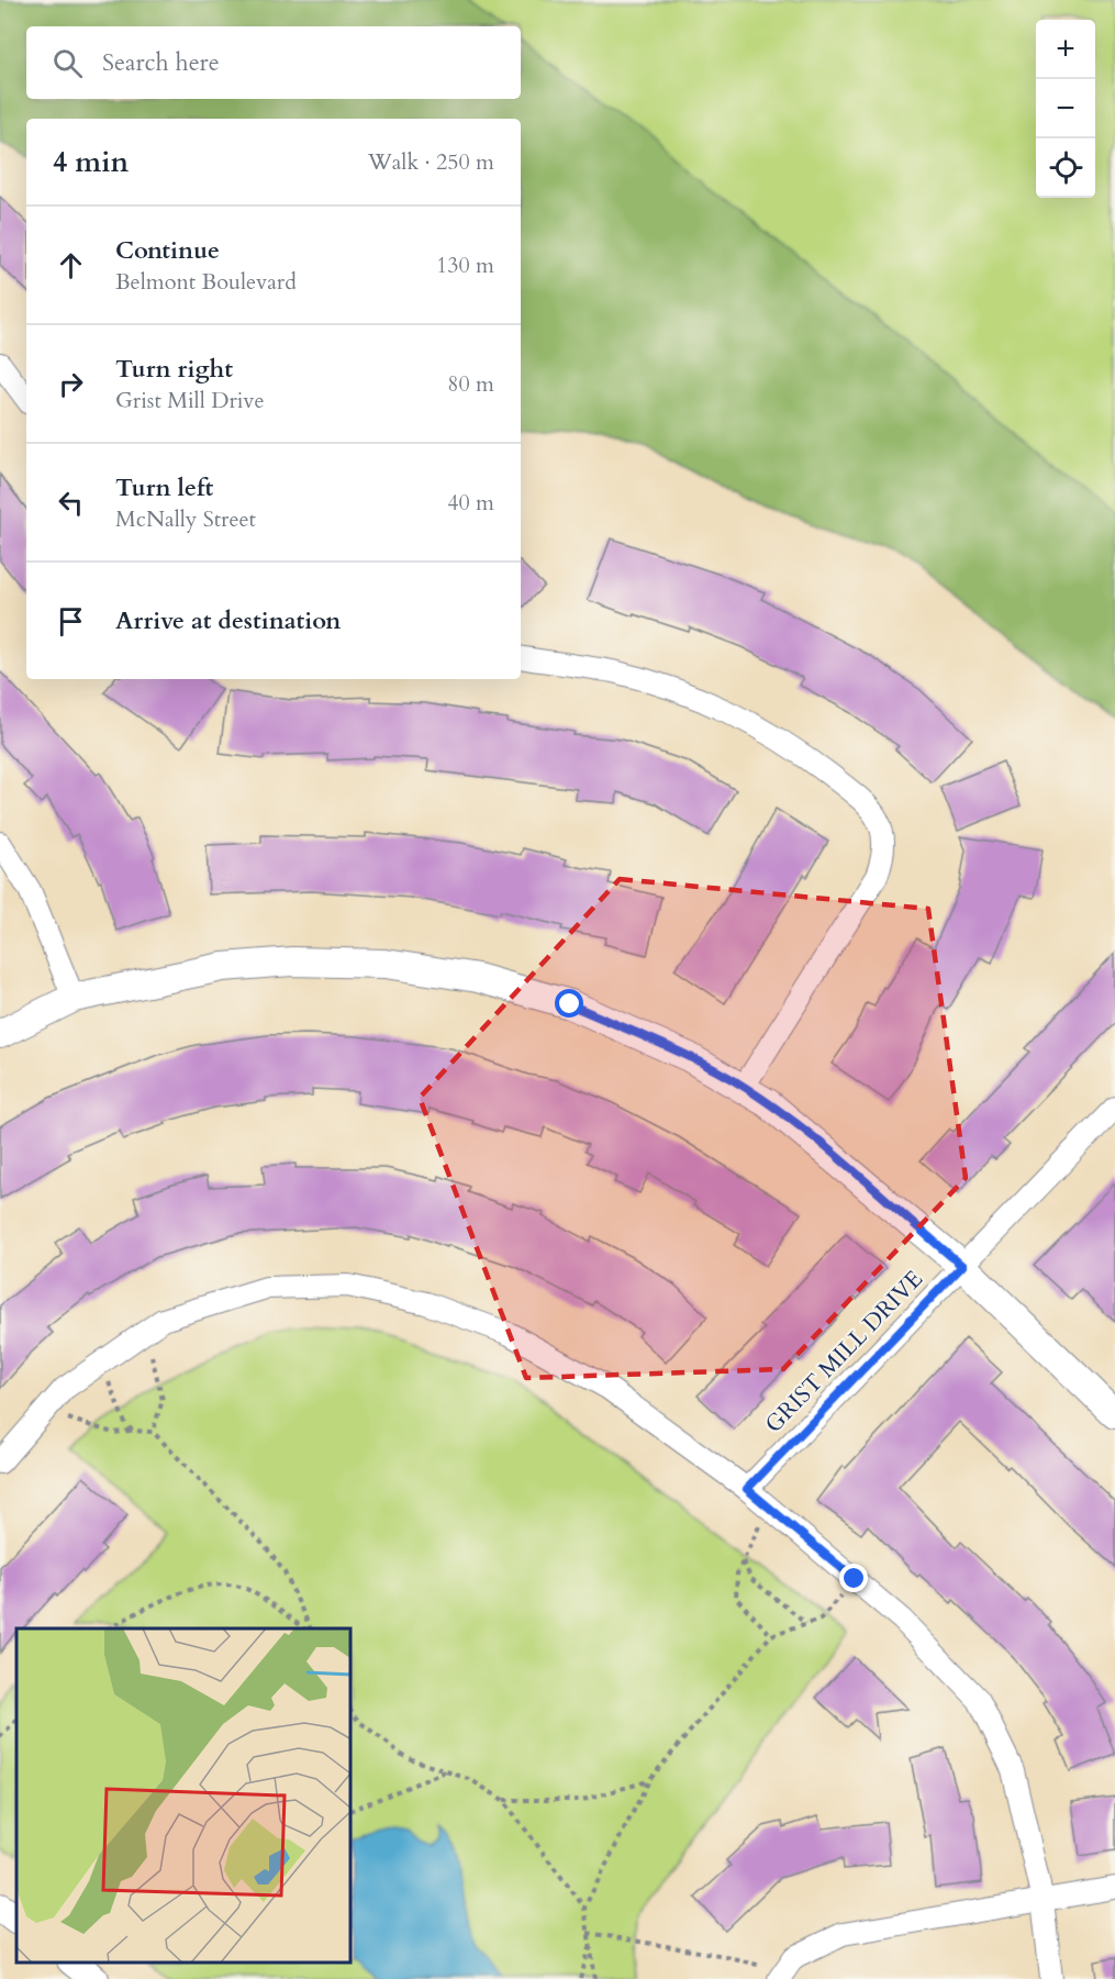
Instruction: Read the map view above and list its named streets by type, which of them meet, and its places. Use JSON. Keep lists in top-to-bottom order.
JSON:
{
  "streets": {
    "street": ["GRIST MILL DRIVE"]
  },
  "page": {
    "map_buttons": ["+", "−"],
    "search": "Search here",
    "heading": ["4 min", "Walk · 250 m"],
    "list": [
      ["Continue", "Belmont Boulevard", "130 m"],
      ["Turn right", "Grist Mill Drive", "80 m"],
      ["Turn left", "McNally Street", "40 m"],
      "Arrive at destination"
    ]
  }
}
